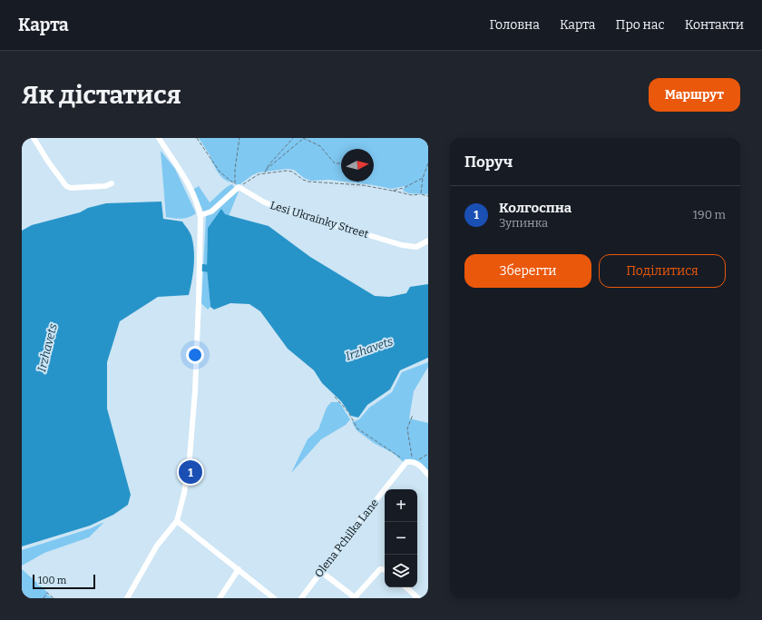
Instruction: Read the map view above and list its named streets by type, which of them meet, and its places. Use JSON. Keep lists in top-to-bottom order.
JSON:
{
  "streets": {
    "street": ["Lesi Ukrainky Street", "Olena Pchilka Lane"]
  },
  "water": ["Irzhavets"],
  "scale_bar": "100 m",
  "north": "right",
  "page": {
    "header": "Карта",
    "nav": [
      "Головна",
      "Карта",
      "Про нас",
      "Контакти"
    ],
    "buttons": [
      "Маршрут",
      ["Зберегти", "Поділитися"]
    ],
    "title": "Як дістатися",
    "heading": "Поруч",
    "list": [
      {
        "mark": "1",
        "name": "Колгоспна",
        "note": "Зупинка",
        "value": "190 m"
      }
    ],
    "pins": "1",
    "map_buttons": ["+", "−"],
    "scale": "100 m"
  }
}
